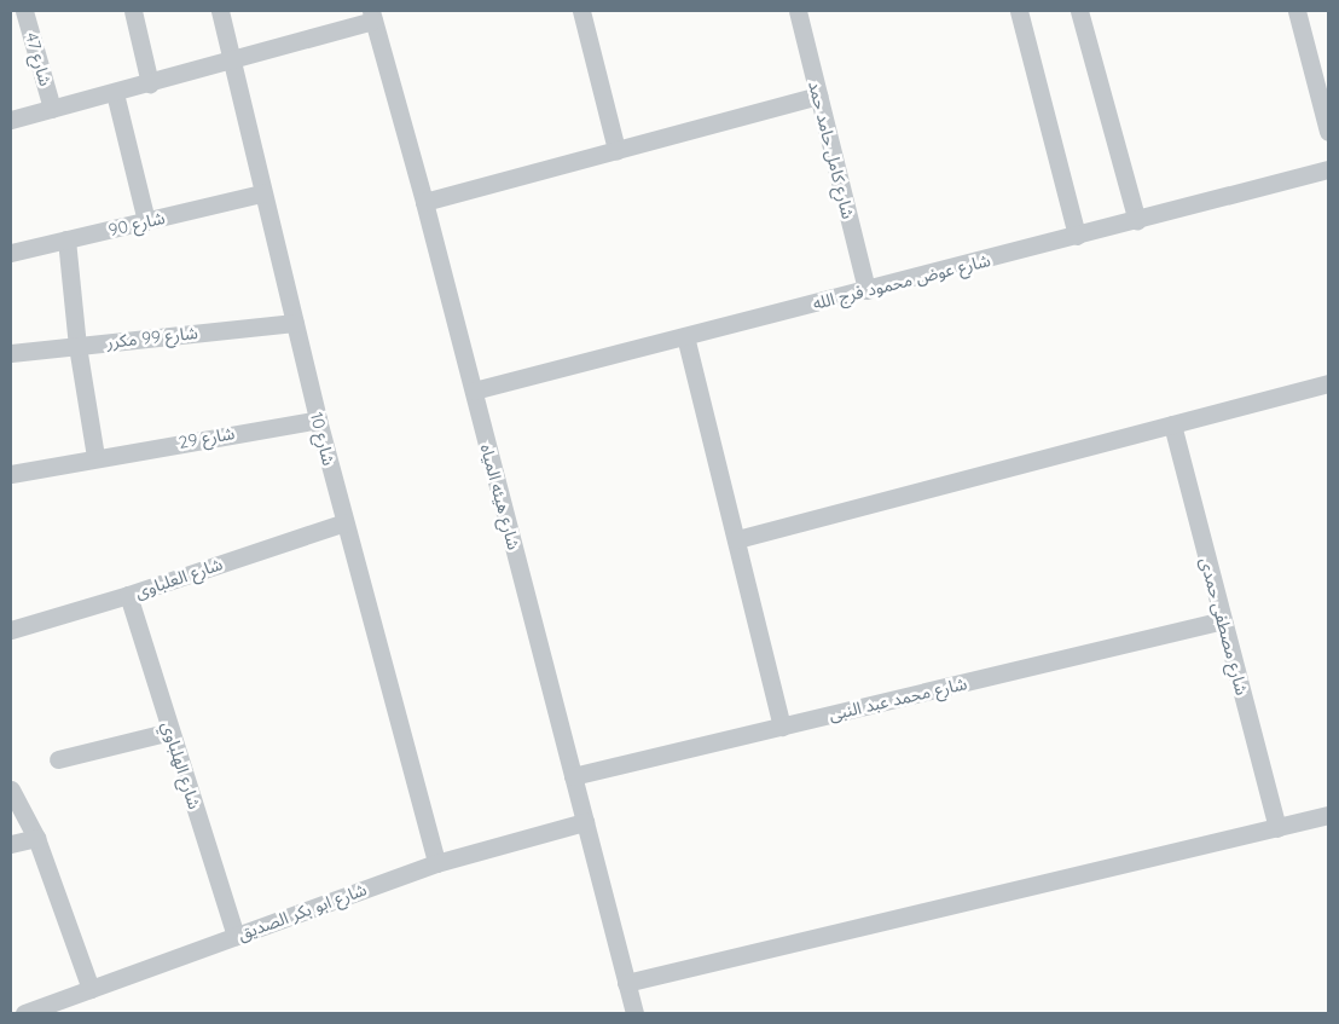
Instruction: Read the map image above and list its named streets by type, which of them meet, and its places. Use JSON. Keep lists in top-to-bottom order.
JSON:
{
  "streets": {
    "street": [
      "شارع 47",
      "شارع كامل حامد حمد",
      "شارع 90",
      "شارع عوض محمود فرج الله",
      "شارع 99 مكرر",
      "شارع 29",
      "شارع 10",
      "شارع هيئه المياه",
      "شارع العلباوى",
      "شارع مصطفى حمدى",
      "شارع محمد عبد النبى",
      "شارع الهلباوي",
      "شارع ابو بكر الصديق"
    ]
  },
  "crossings": [
    ["شارع كامل حامد حمد", "شارع عوض محمود فرج الله"],
    ["شارع 90", "شارع 10"],
    ["شارع عوض محمود فرج الله", "شارع هيئه المياه"],
    ["شارع 99 مكرر", "شارع 10"],
    ["شارع 29", "شارع 10"],
    ["شارع 10", "شارع العلباوى"],
    ["شارع 10", "شارع ابو بكر الصديق"],
    ["شارع هيئه المياه", "شارع محمد عبد النبى"],
    ["شارع هيئه المياه", "شارع ابو بكر الصديق"],
    ["شارع العلباوى", "شارع الهلباوي"],
    ["شارع مصطفى حمدى", "شارع محمد عبد النبى"],
    ["شارع الهلباوي", "شارع ابو بكر الصديق"]
  ]
}
